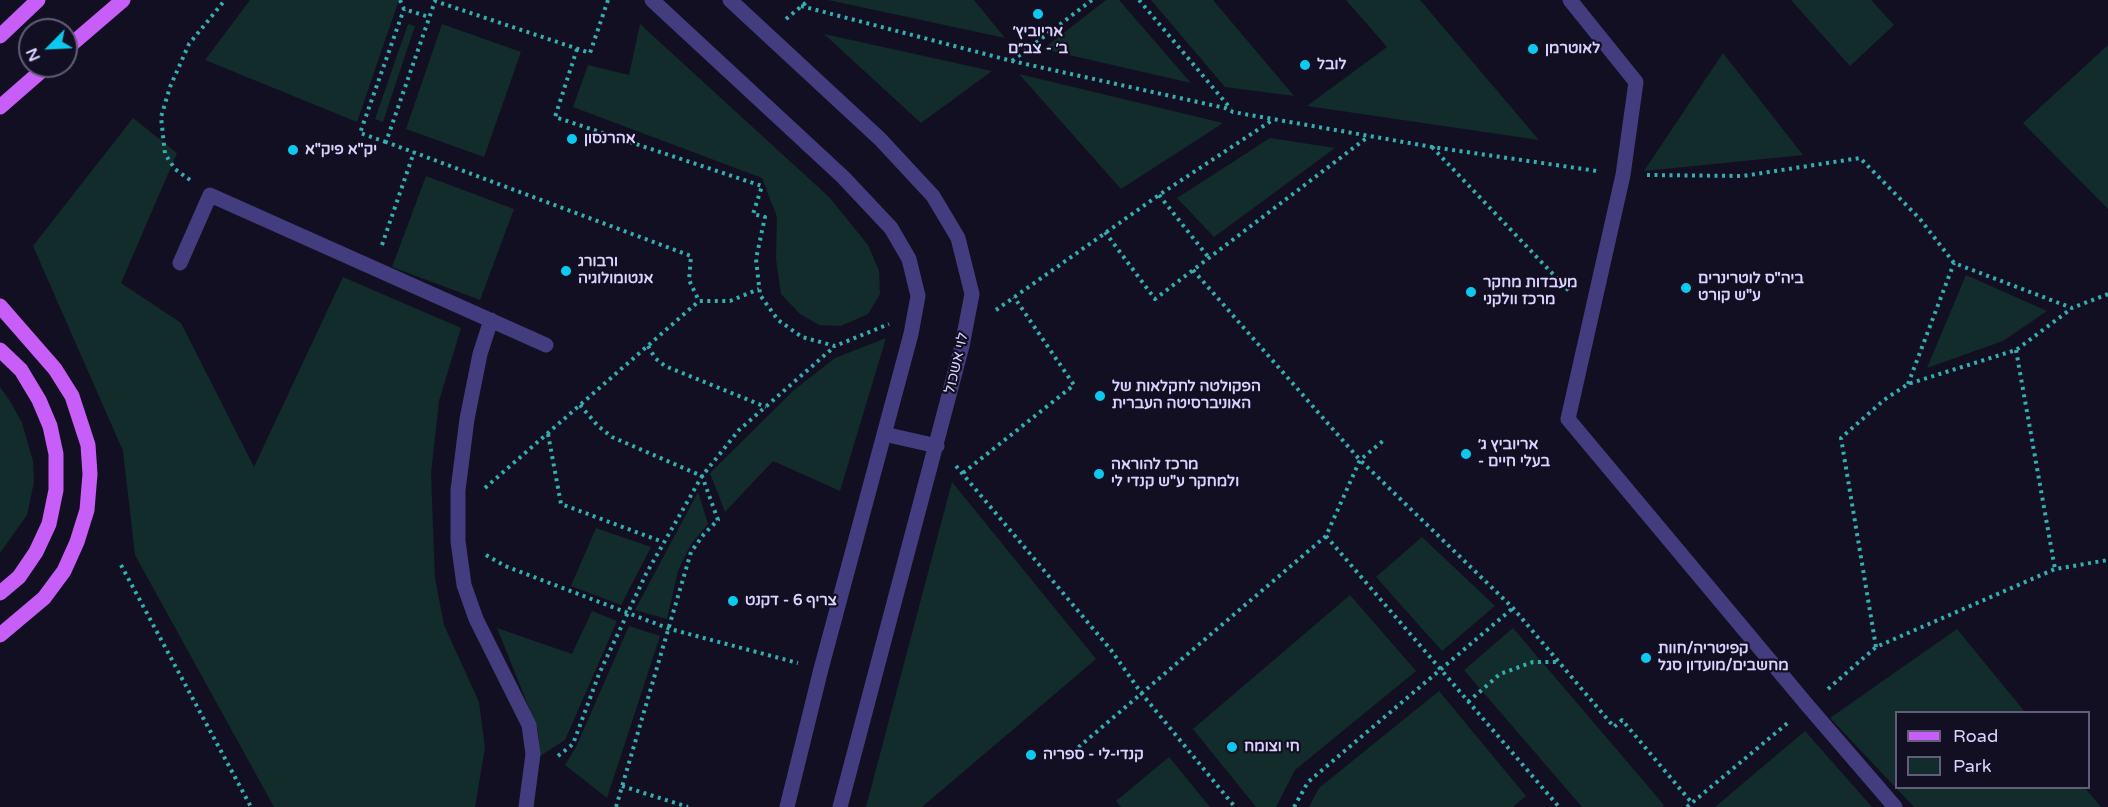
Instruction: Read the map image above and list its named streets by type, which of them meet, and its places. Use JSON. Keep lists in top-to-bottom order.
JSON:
{
  "streets": {
    "street": ["לוי אשכול"]
  },
  "places": [
    "אריוביץ׳ ב׳ - צב״ם",
    "לאוטרמן",
    "לובל",
    "אהרנסון",
    "יק\"א פיק\"א",
    "ורבורג אנטומולוגיה",
    "ביה\"ס לוטרינרים ע\"ש קורט",
    "מעבדות מחקר מרכז וולקני",
    "הפקולטה לחקלאות של האוניברסיטה העברית",
    "אריוביץ ג׳ - בעלי חיים",
    "מרכז להוראה ולמחקר ע\"ש קנדי לי",
    "צריף 6 - דקנט",
    "קפיטריה/חוות מחשבים/מועדון סגל",
    "חי וצומח",
    "קנדי-לי - ספריה"
  ],
  "legend": ["Road", "Park"],
  "north": "bottom left"
}
